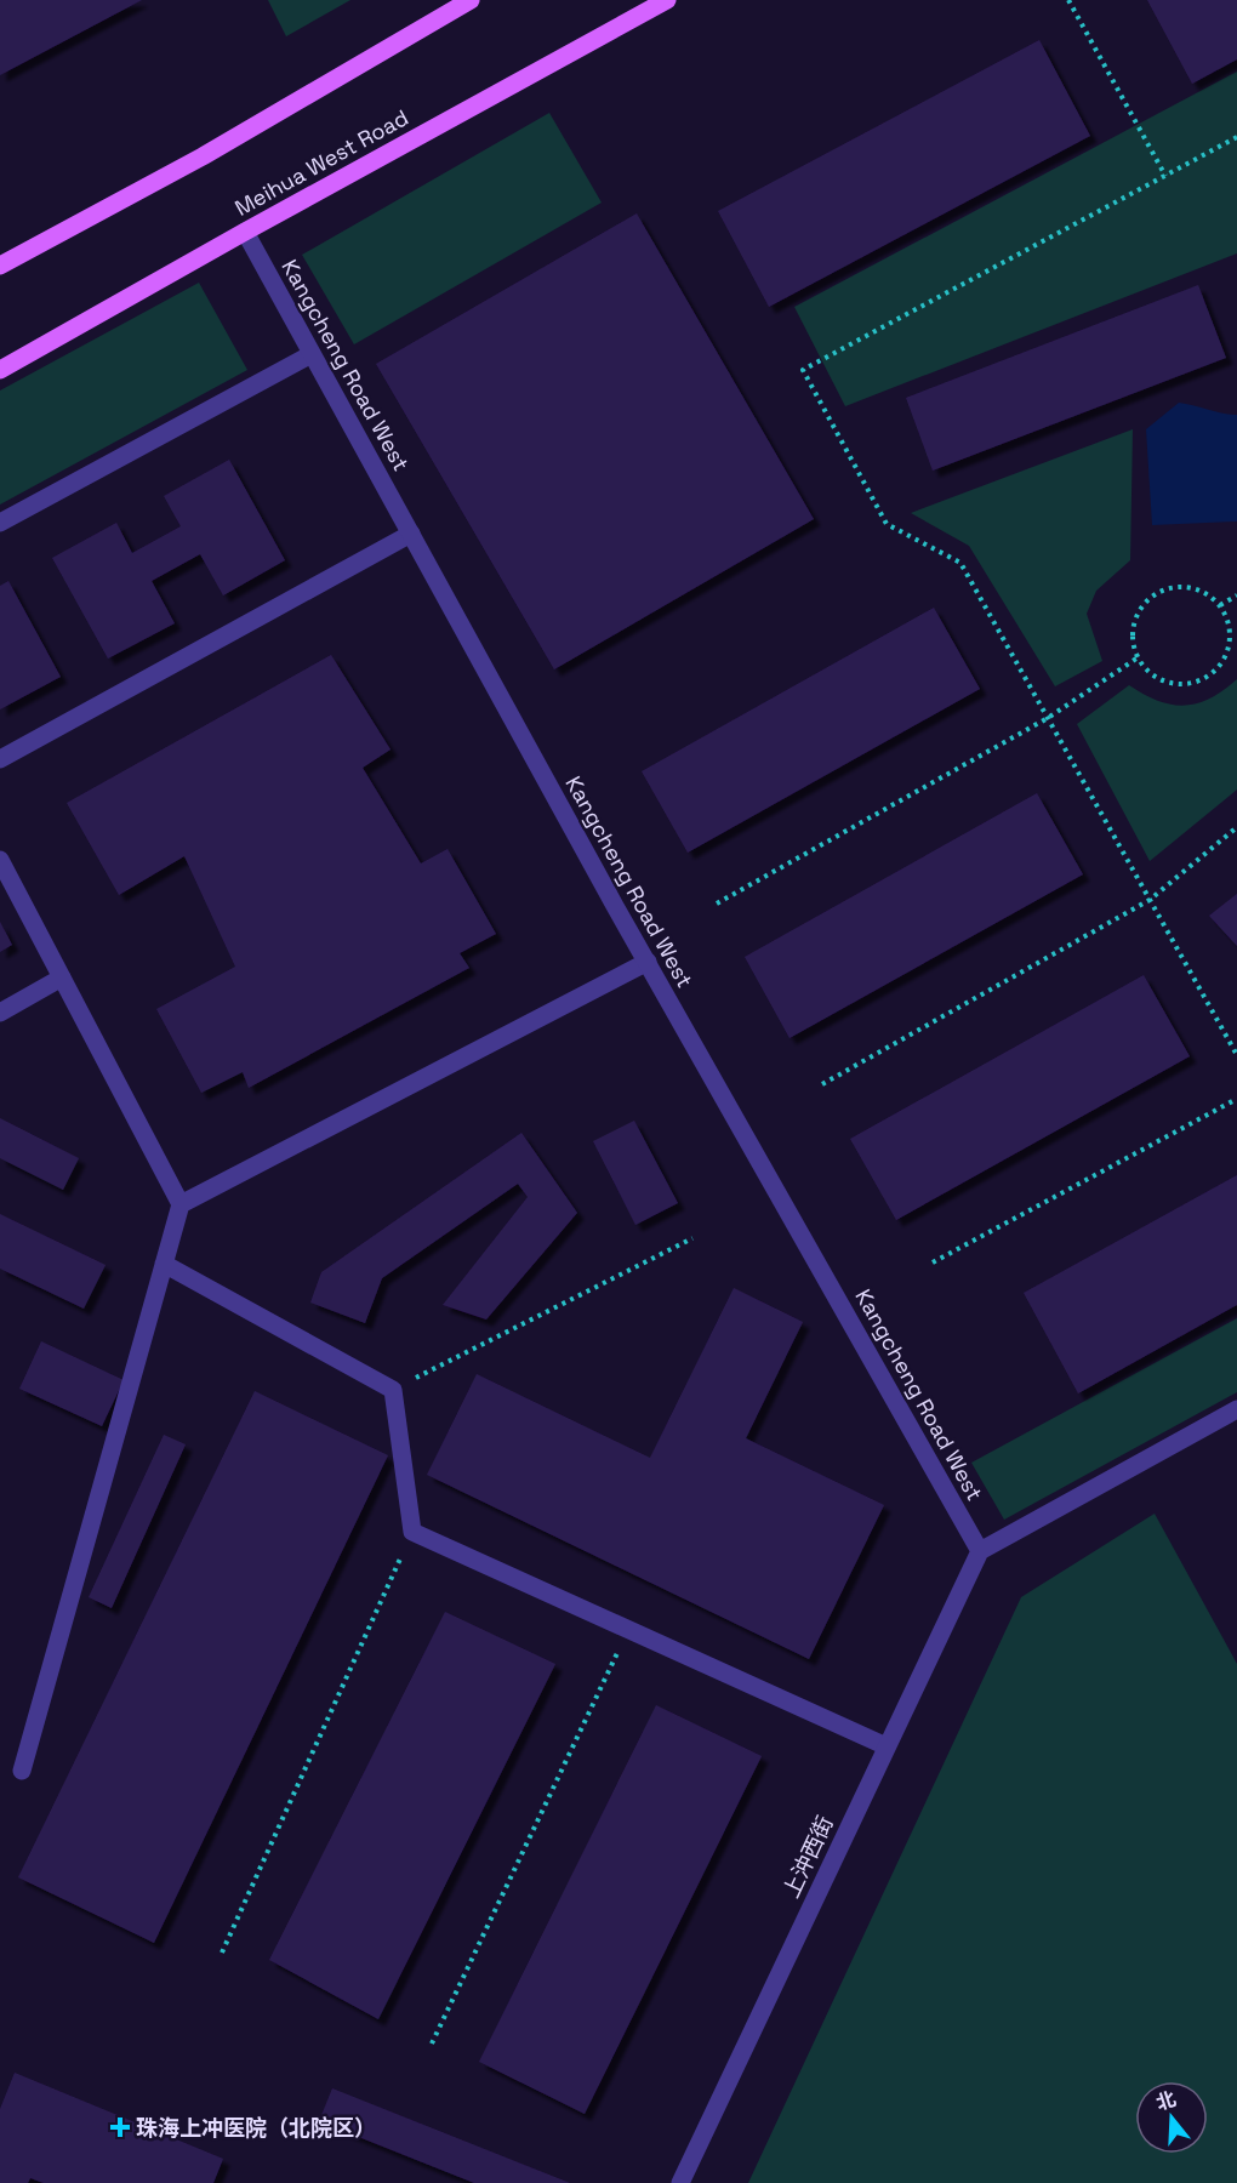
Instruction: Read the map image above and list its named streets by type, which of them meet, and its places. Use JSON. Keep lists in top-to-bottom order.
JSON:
{
  "streets": {
    "main road": ["Meihua West Road"],
    "street": ["Kangcheng Road West", "上沖西街"]
  },
  "crossings": [
    ["Meihua West Road", "Kangcheng Road West"],
    ["Kangcheng Road West", "上沖西街"]
  ],
  "places": {
    "health": ["珠海上冲医院（北院区）"]
  },
  "north": "top"
}
